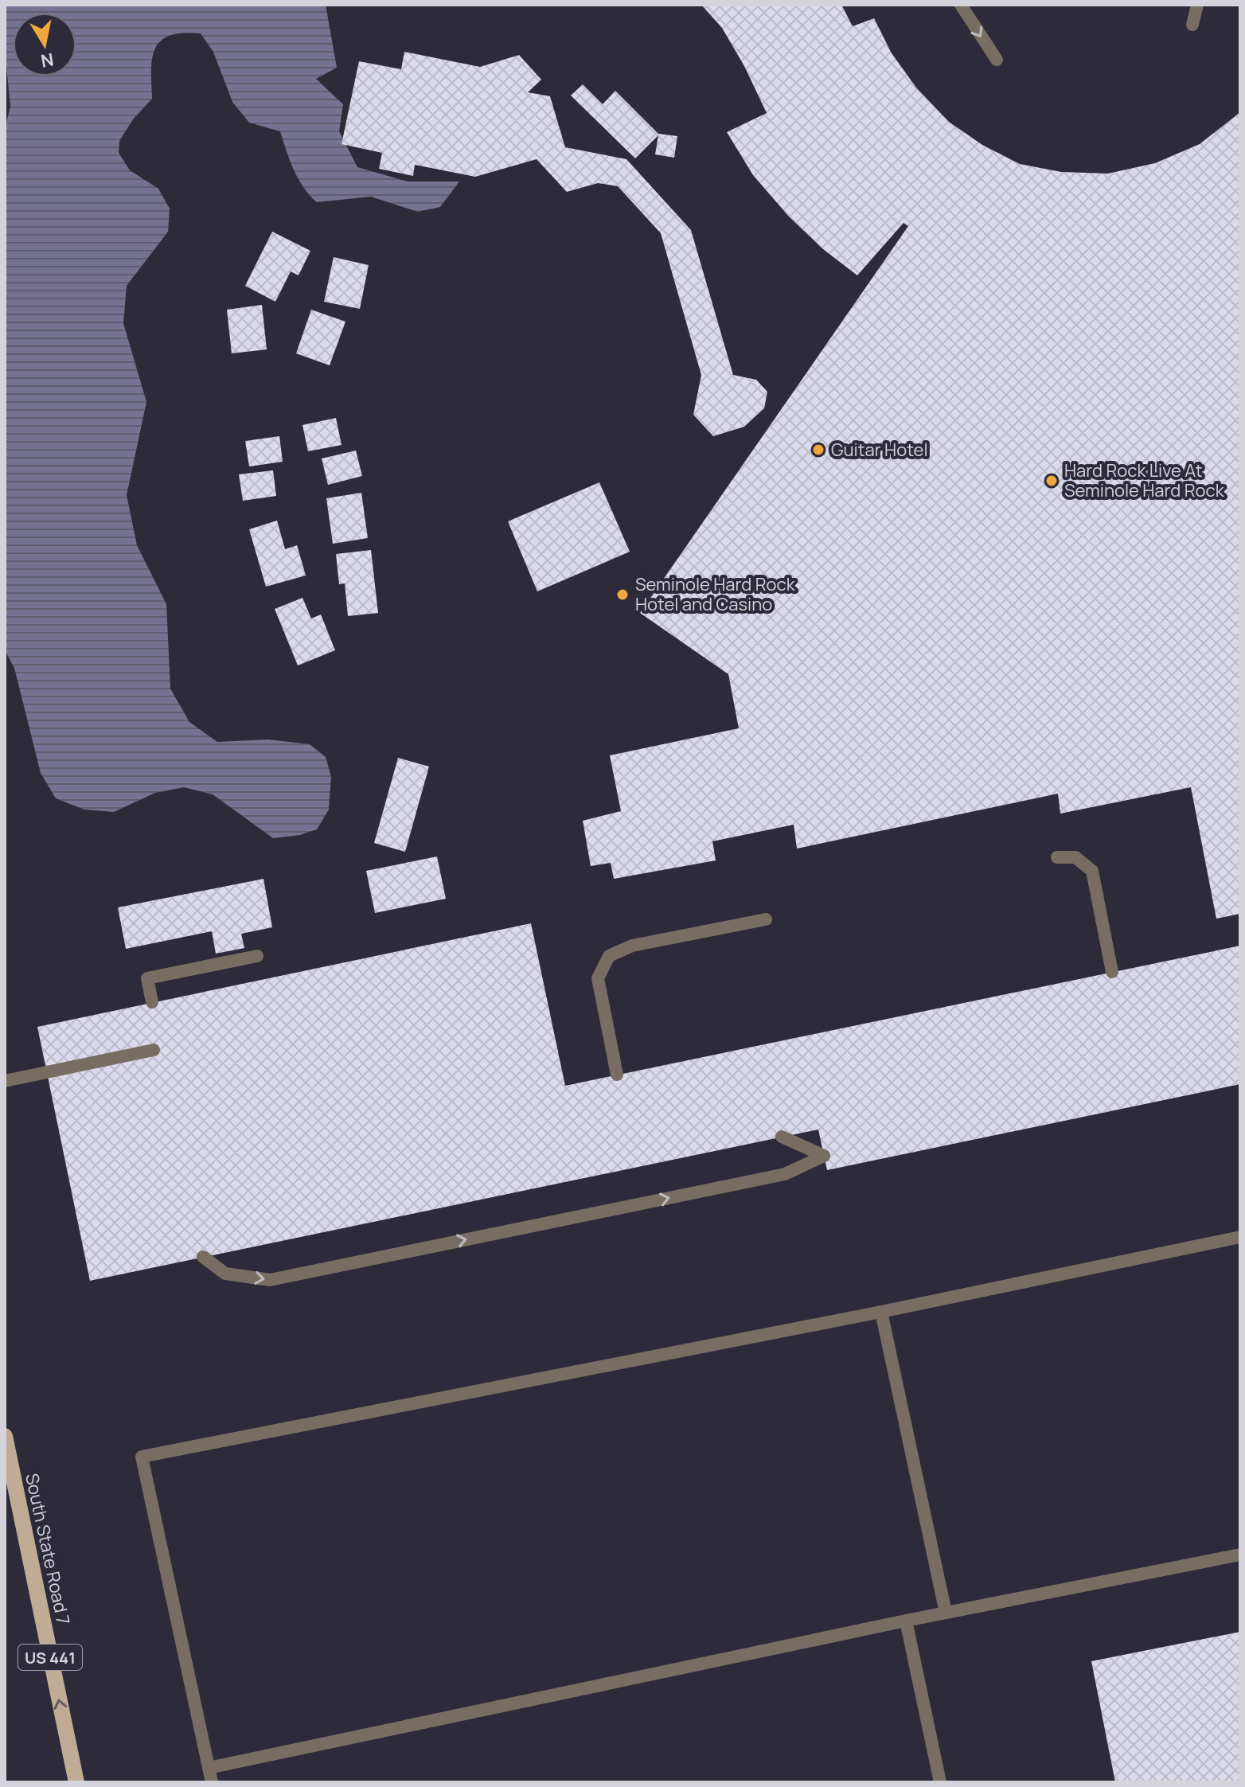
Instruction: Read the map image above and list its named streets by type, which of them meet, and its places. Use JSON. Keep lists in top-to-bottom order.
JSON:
{
  "streets": {
    "main road": ["South State Road 7", "US 441"]
  },
  "one_way": ["South State Road 7"],
  "places": ["Guitar Hotel", "Hard Rock Live At Seminole Hard Rock", "Seminole Hard Rock Hotel and Casino"],
  "north": "bottom"
}
